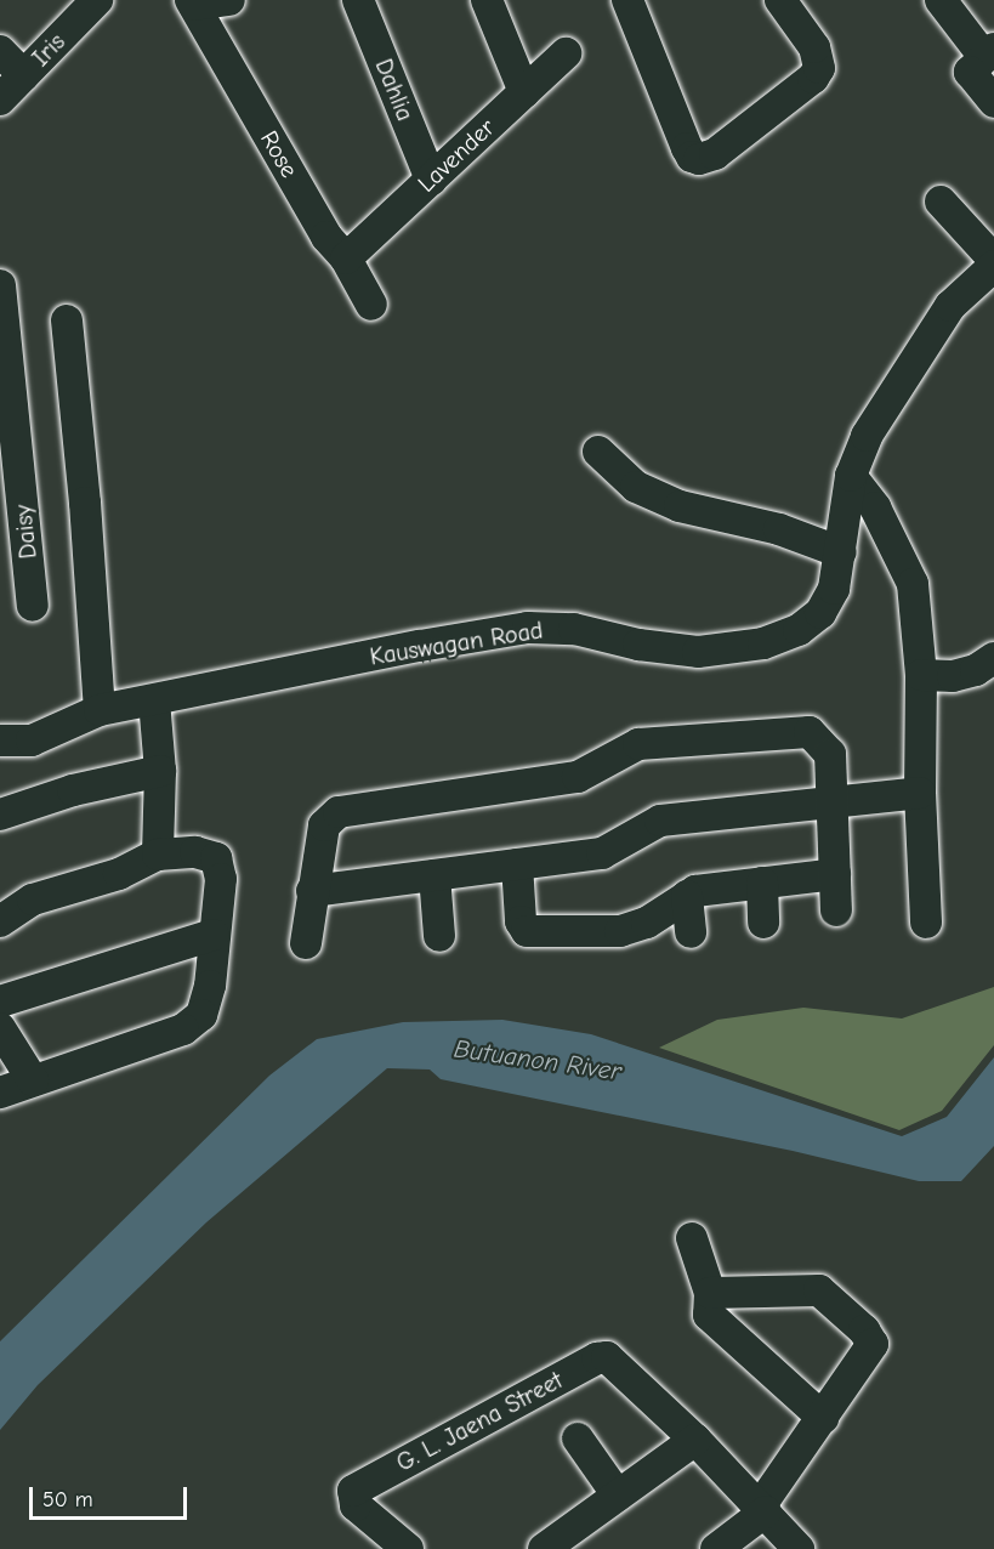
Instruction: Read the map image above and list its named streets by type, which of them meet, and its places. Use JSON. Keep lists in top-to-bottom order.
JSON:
{
  "streets": {
    "street": [
      "Iris",
      "Dahlia",
      "Rose",
      "Lavender",
      "Daisy",
      "Kauswagan Road",
      "G. L. Jaena Street"
    ]
  },
  "crossings": [
    ["Dahlia", "Lavender"],
    ["Rose", "Lavender"]
  ],
  "water": ["Butuanon River"],
  "scale_bar": "50 m"
}
